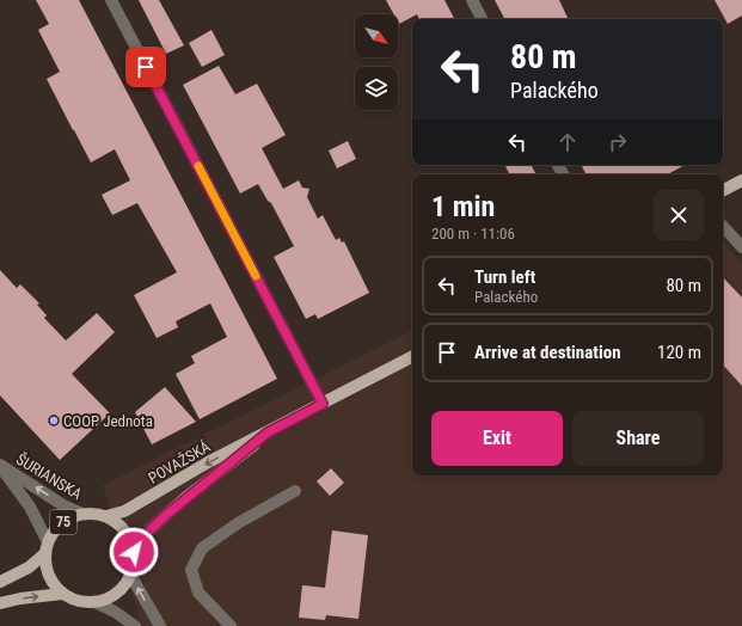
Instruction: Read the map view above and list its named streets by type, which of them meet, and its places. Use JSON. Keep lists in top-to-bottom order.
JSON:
{
  "streets": {
    "main road": ["POVAŽSKÁ", "75"],
    "street": ["ŠURIANSKA"]
  },
  "crossings": [
    ["POVAŽSKÁ", "ŠURIANSKA"],
    ["POVAŽSKÁ", "75"],
    ["ŠURIANSKA", "75"]
  ],
  "one_way": ["ŠURIANSKA"],
  "places": ["COOP Jednota"],
  "north": "bottom right",
  "page": {
    "turn": ["80 m", "Palackého"],
    "heading": ["1 min", "200 m · 11:06"],
    "list": [
      {
        "name": "Turn left",
        "note": "Palackého",
        "value": "80 m"
      },
      {
        "name": "Arrive at destination",
        "value": "120 m"
      }
    ],
    "buttons": ["Exit", "Share"]
  }
}
